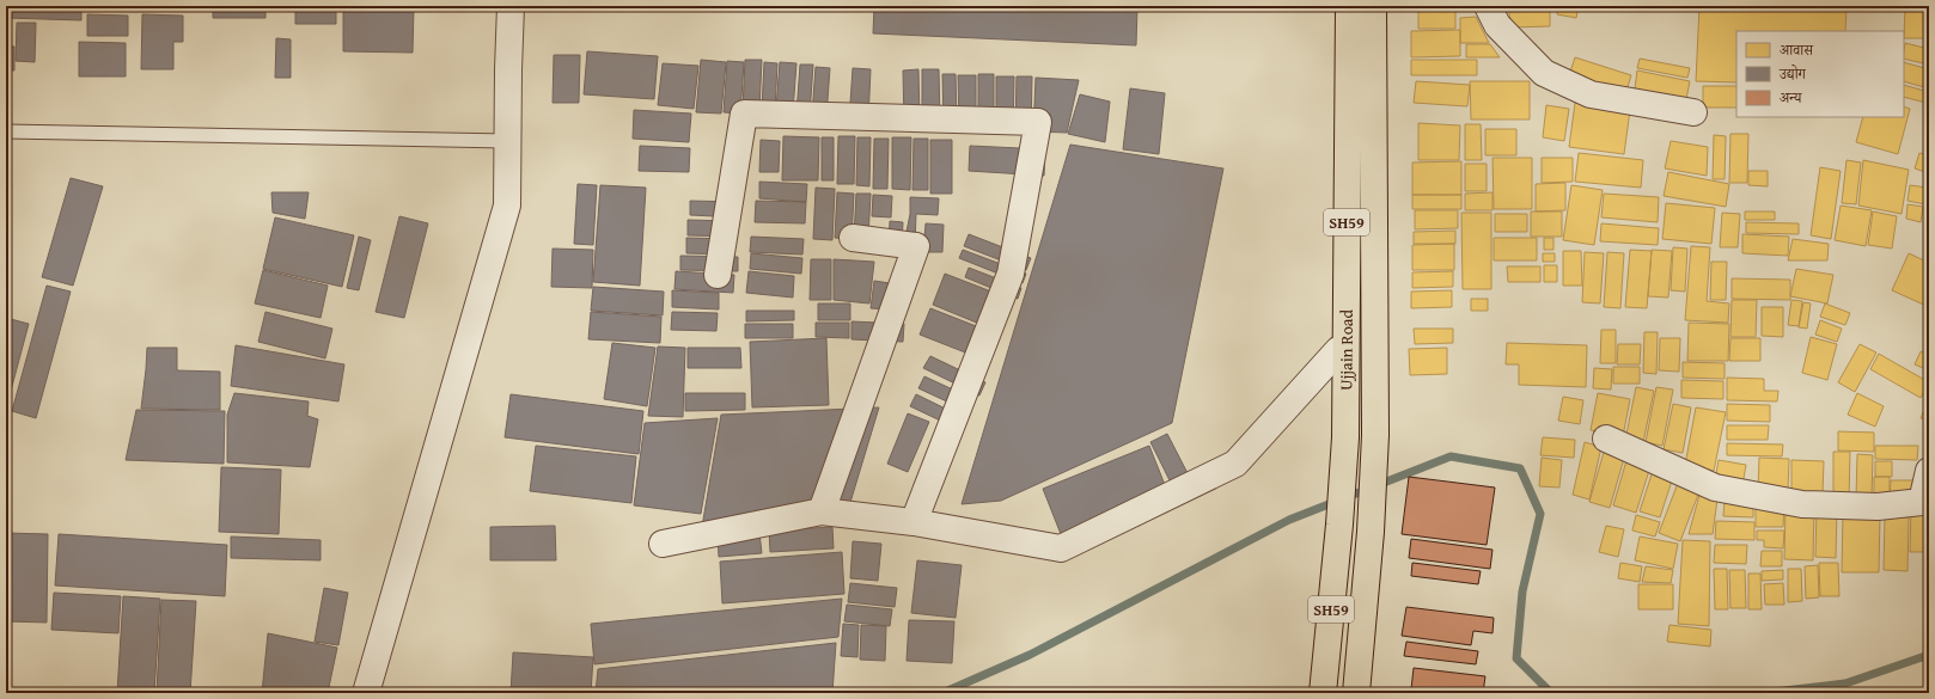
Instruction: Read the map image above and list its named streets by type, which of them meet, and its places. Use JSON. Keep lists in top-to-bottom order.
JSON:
{
  "streets": {
    "main road": ["SH59", "Ujjain Road"]
  },
  "legend": ["आवास", "उद्योग", "अन्य"]
}
